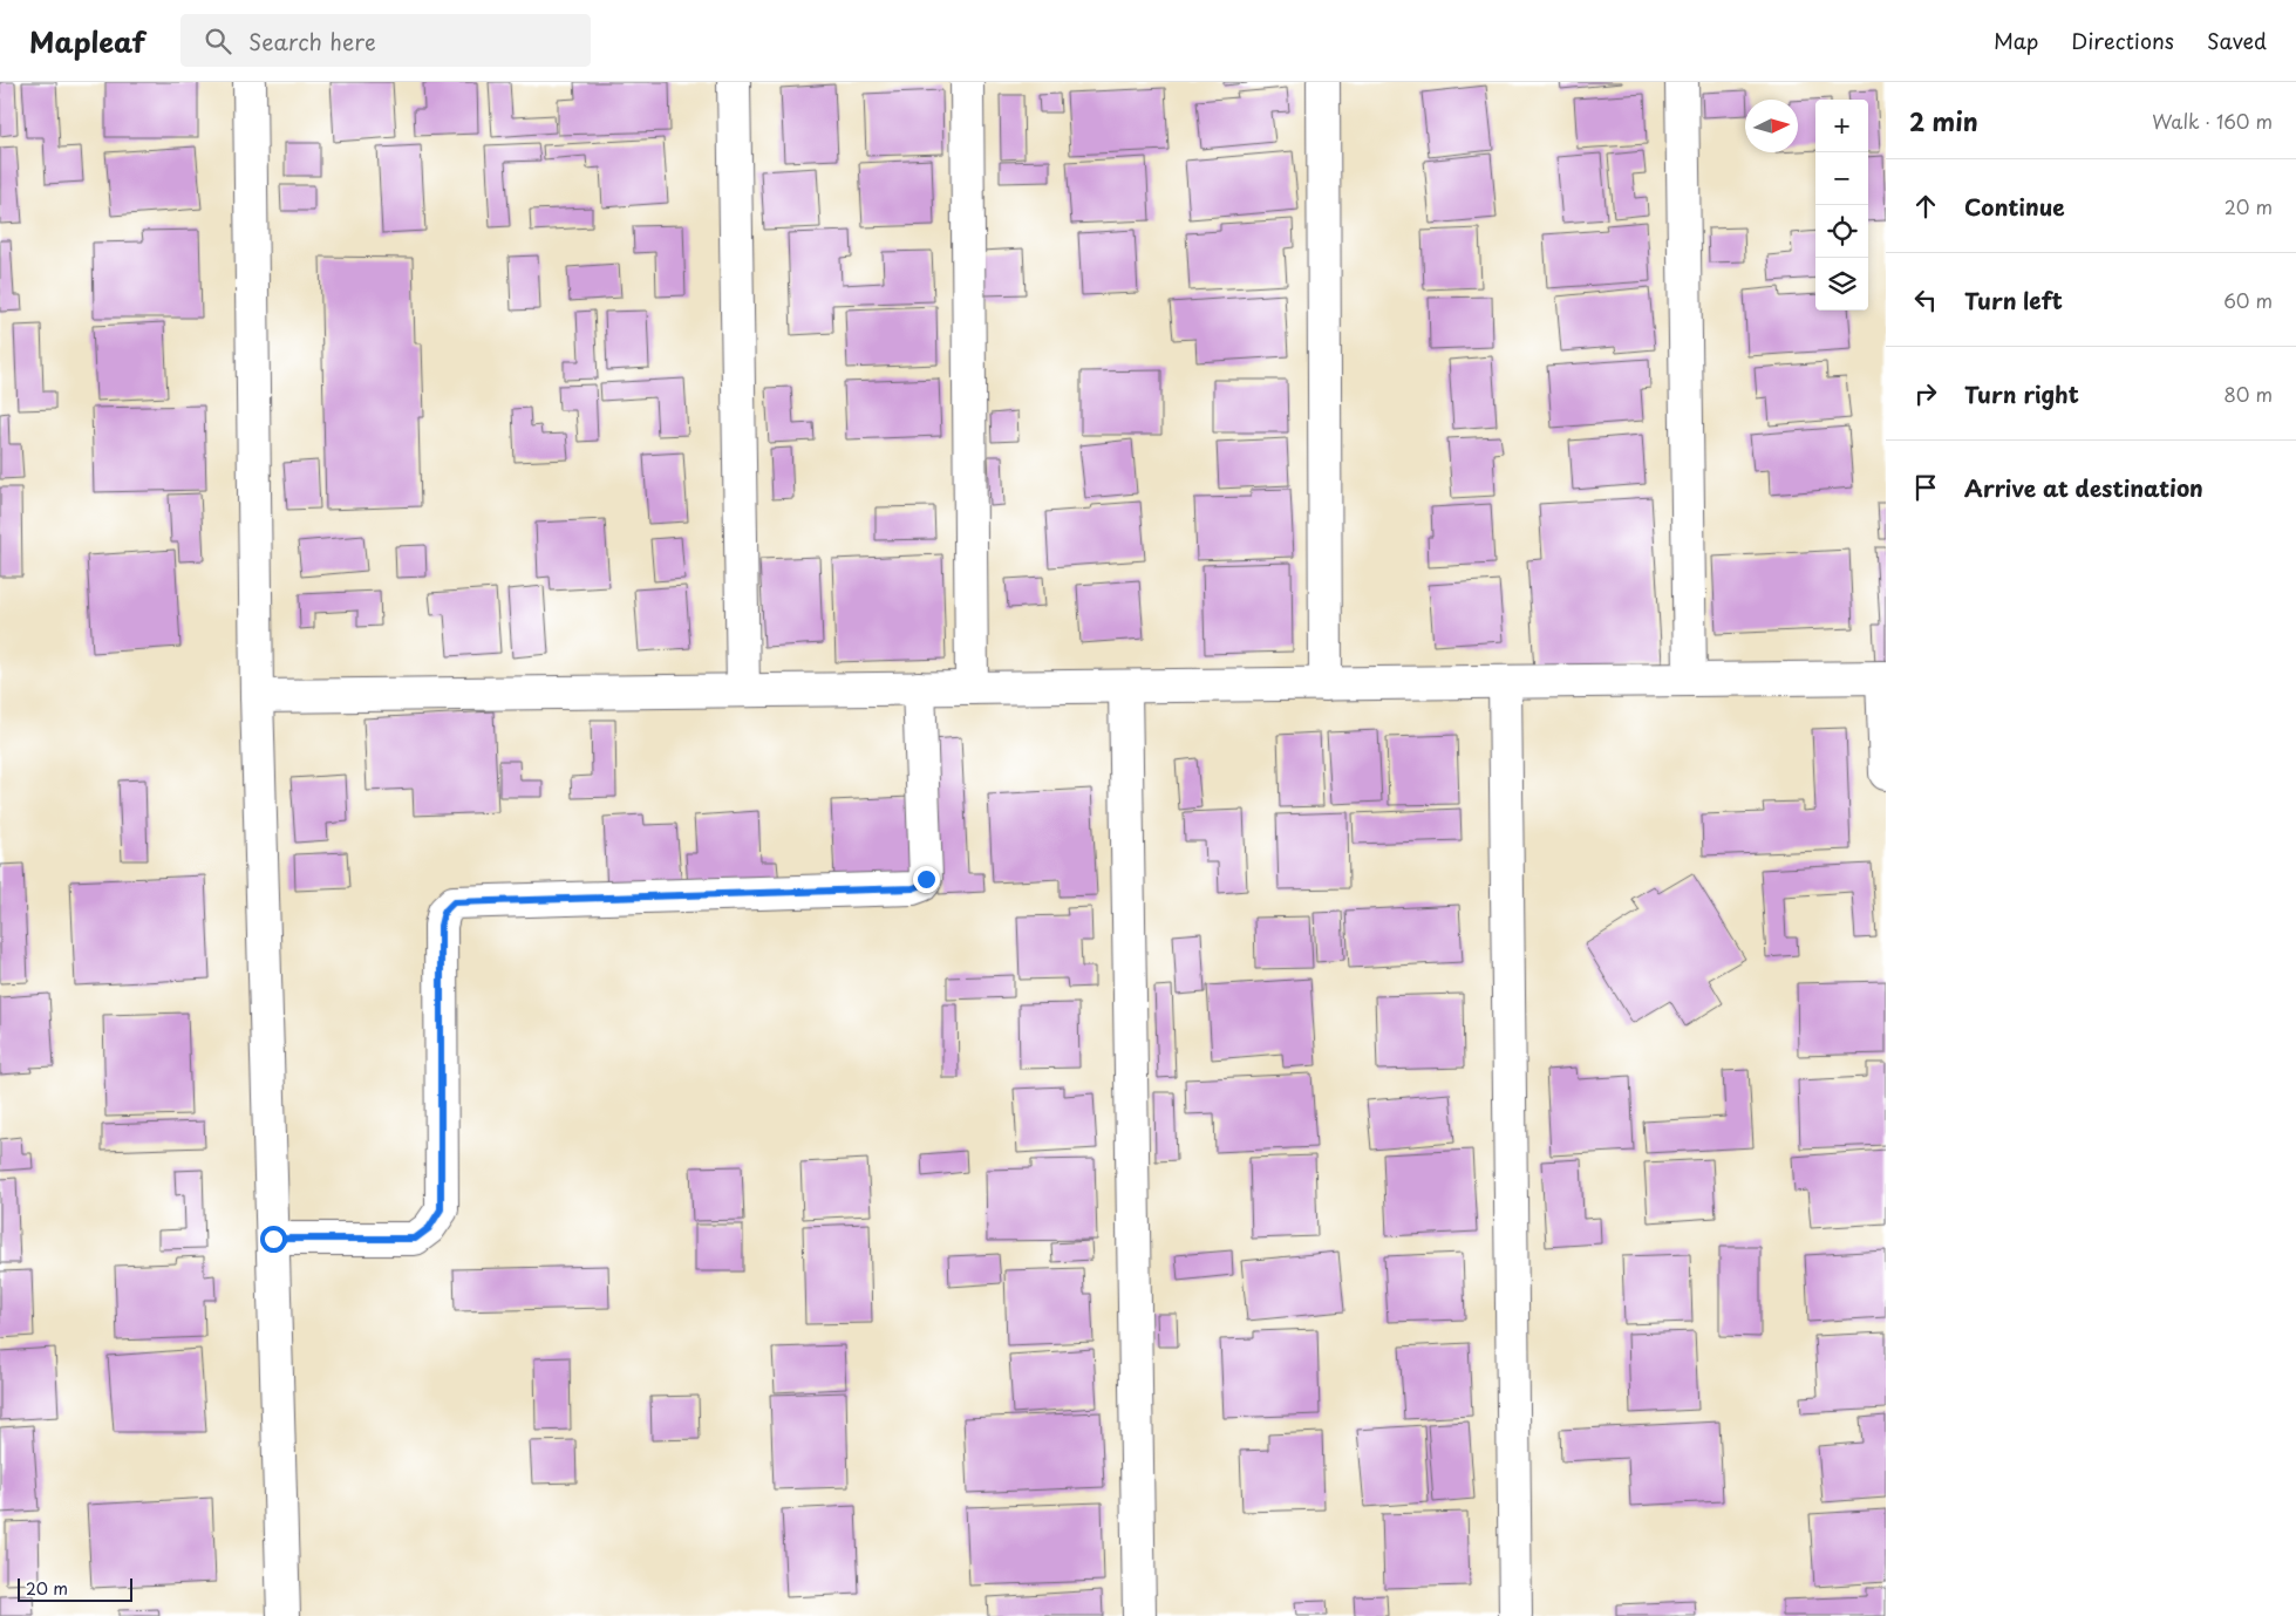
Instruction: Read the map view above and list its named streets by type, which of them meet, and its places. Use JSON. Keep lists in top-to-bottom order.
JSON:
{
  "scale_bar": "20 m",
  "north": "right",
  "page": {
    "header": "Mapleaf",
    "search": "Search here",
    "nav": ["Map", "Directions", "Saved"],
    "heading": ["2 min", "Walk · 160 m"],
    "map_buttons": ["+", "−"],
    "list": [
      ["Continue", "20 m"],
      ["Turn left", "60 m"],
      ["Turn right", "80 m"],
      "Arrive at destination"
    ],
    "scale": "20 m"
  }
}
